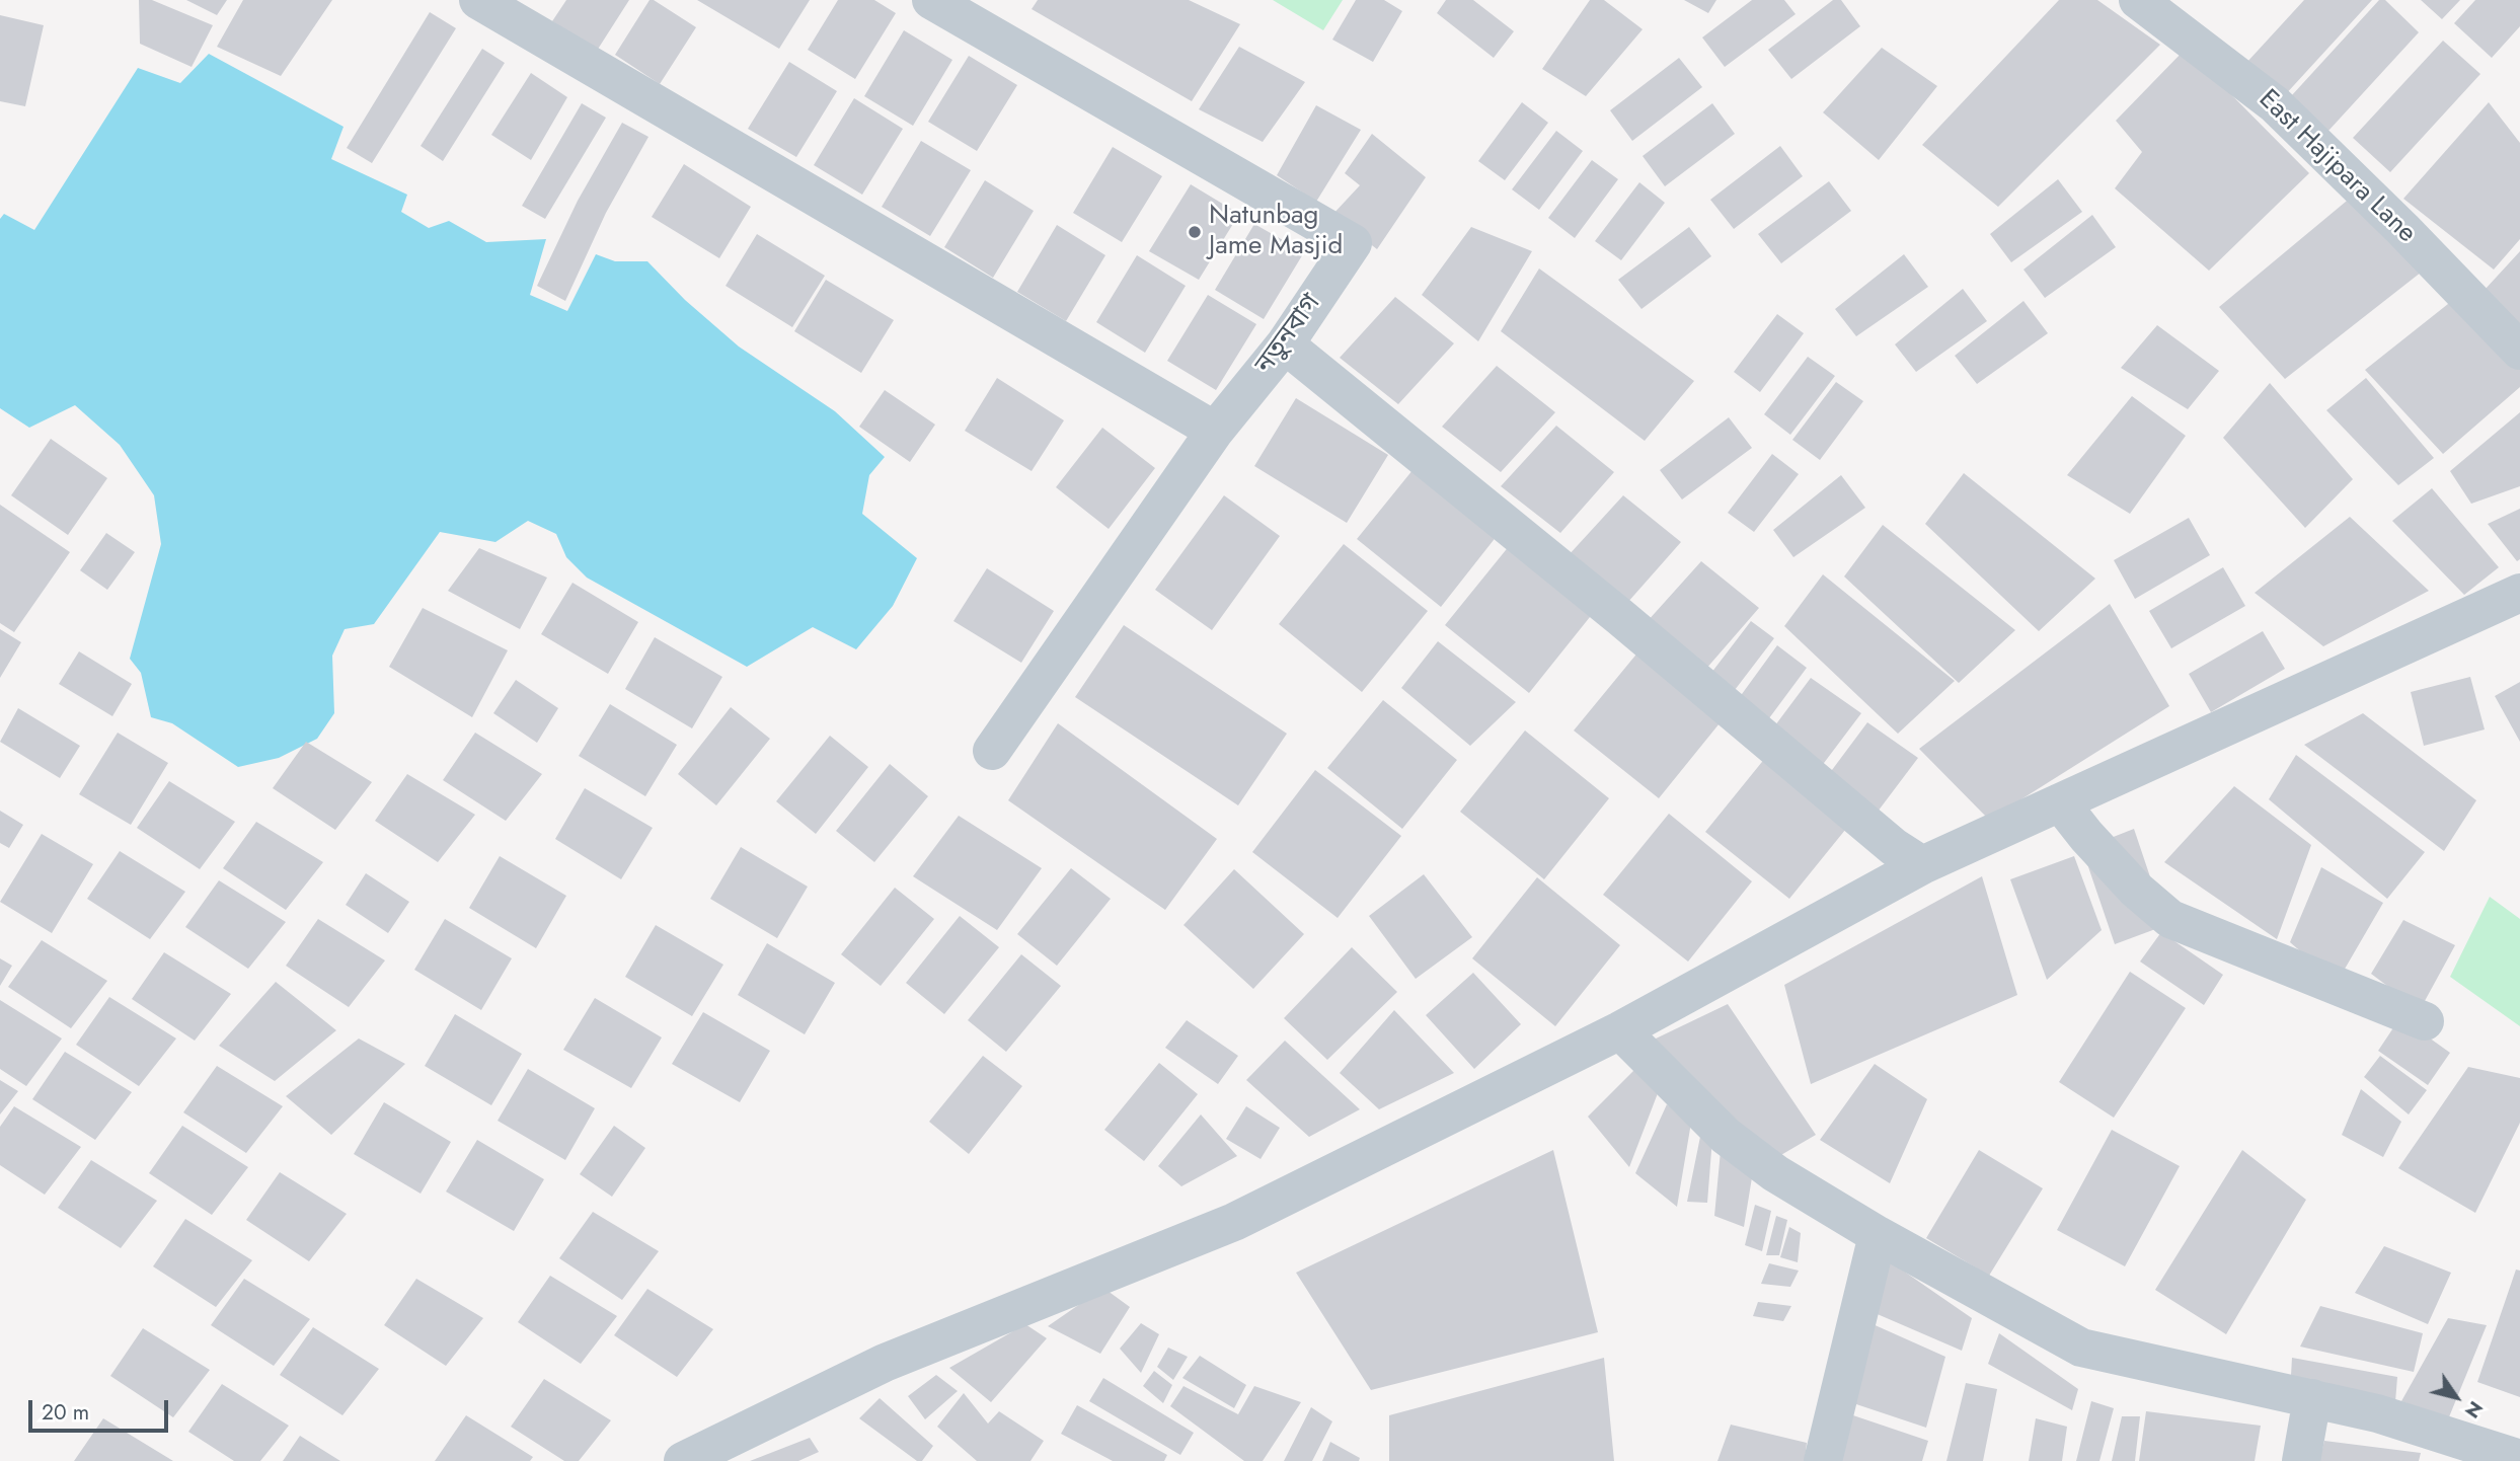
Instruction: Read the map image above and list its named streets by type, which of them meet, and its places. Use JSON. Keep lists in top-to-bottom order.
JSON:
{
  "streets": {
    "street": ["East Hajipara Lane", "নতুনবাগ"]
  },
  "places": ["Natunbag Jame Masjid"],
  "scale_bar": "20 m",
  "north": "bottom right"
}
